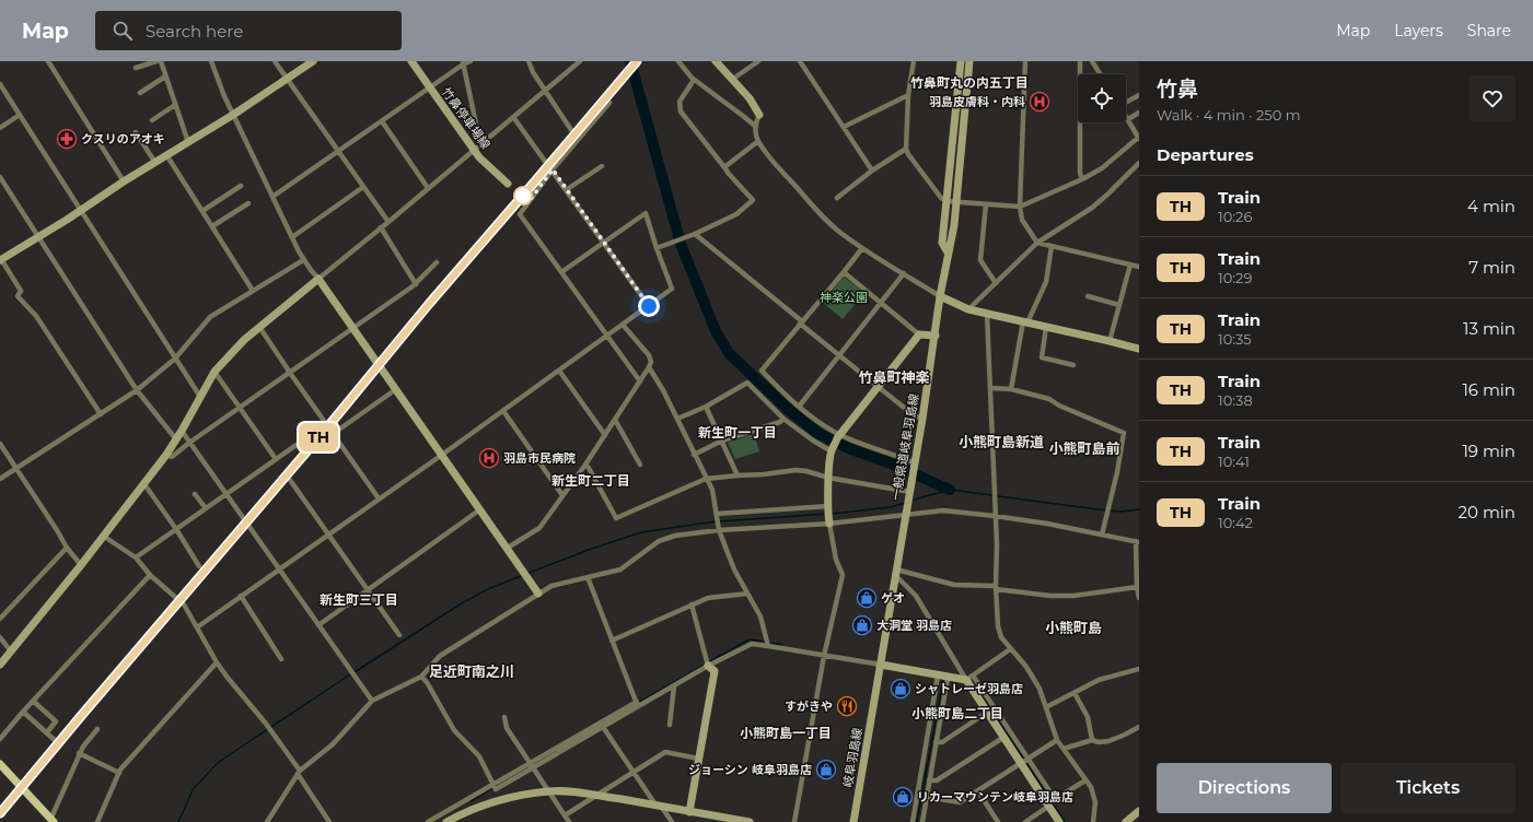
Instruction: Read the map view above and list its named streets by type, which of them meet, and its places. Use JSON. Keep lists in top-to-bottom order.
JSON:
{
  "streets": {
    "street": ["竹鼻停車場線", "一般県道岐阜羽島線", "岐阜羽島線"]
  },
  "crossings": [
    ["一般県道岐阜羽島線", "岐阜羽島線"]
  ],
  "districts": [
    "竹鼻町丸の内五丁目",
    "竹鼻町神楽",
    "新生町一丁目",
    "小熊町島新道",
    "小熊町島前",
    "新生町二丁目",
    "新生町三丁目",
    "小熊町島",
    "足近町南之川",
    "小熊町島二丁目",
    "小熊町島一丁目"
  ],
  "parks": ["神楽公園"],
  "places": {
    "hospital": ["羽島皮膚科・内科", "羽島市民病院"],
    "pharmacy": ["クスリのアオキ"],
    "shop": [
      "ゲオ",
      "大洞堂 羽島店",
      "シャトレーゼ羽島店",
      "ジョーシン 岐阜羽島店",
      "リカーマウンテン岐阜羽島店"
    ],
    "restaurant": ["すがきや"]
  },
  "page": {
    "header": "Map",
    "search": "Search here",
    "nav": ["Map", "Layers", "Share"],
    "on_map": "TH",
    "heading": [
      ["竹鼻", "Walk · 4 min · 250 m"],
      "Departures"
    ],
    "list": [
      {
        "mark": "TH",
        "name": "Train",
        "note": "10:26",
        "value": "4 min"
      },
      {
        "mark": "TH",
        "name": "Train",
        "note": "10:29",
        "value": "7 min"
      },
      {
        "mark": "TH",
        "name": "Train",
        "note": "10:35",
        "value": "13 min"
      },
      {
        "mark": "TH",
        "name": "Train",
        "note": "10:38",
        "value": "16 min"
      },
      {
        "mark": "TH",
        "name": "Train",
        "note": "10:41",
        "value": "19 min"
      },
      {
        "mark": "TH",
        "name": "Train",
        "note": "10:42",
        "value": "20 min"
      }
    ],
    "buttons": ["Directions", "Tickets"]
  }
}
